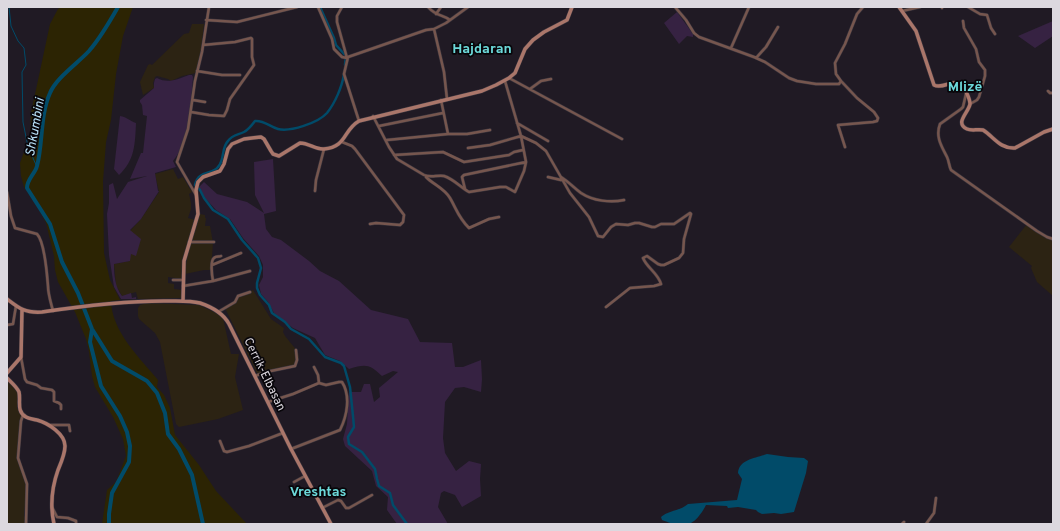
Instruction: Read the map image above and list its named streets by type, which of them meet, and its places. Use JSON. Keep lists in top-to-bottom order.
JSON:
{
  "streets": {
    "main road": ["Cerrik-Elbasan"]
  },
  "districts": ["Hajdaran", "Mlizë", "Vreshtas"],
  "water": ["Shkumbini"]
}
